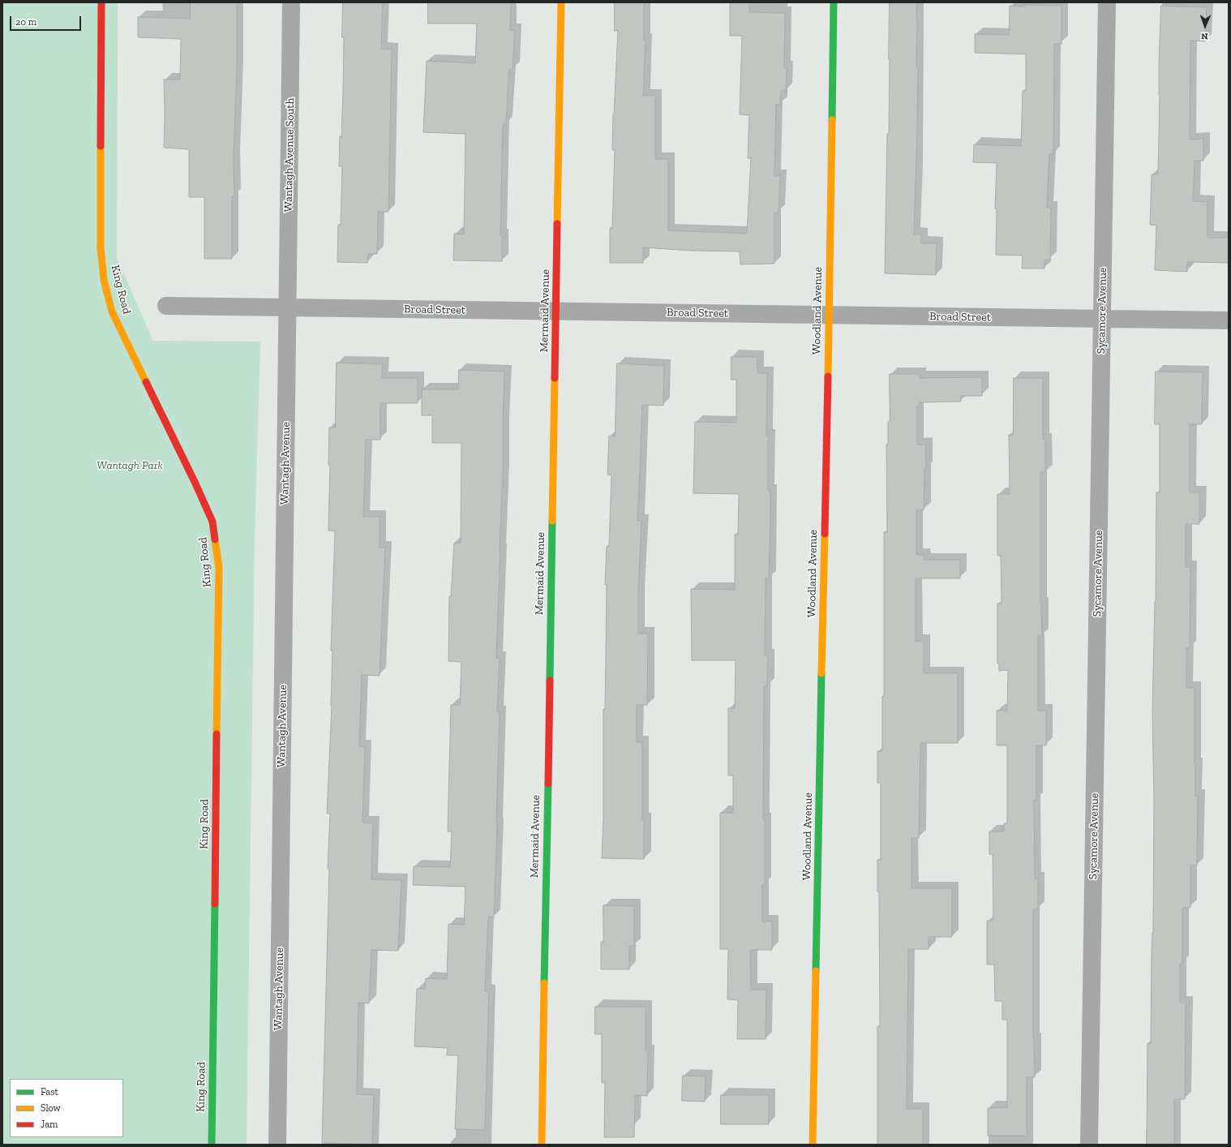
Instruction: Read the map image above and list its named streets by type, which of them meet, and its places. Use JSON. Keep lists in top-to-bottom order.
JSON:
{
  "streets": {
    "street": [
      "Wantagh Avenue South",
      "King Road",
      "Broad Street",
      "Mermaid Avenue",
      "Woodland Avenue",
      "Sycamore Avenue",
      "Wantagh Avenue"
    ]
  },
  "crossings": [
    ["Wantagh Avenue South", "Broad Street"],
    ["Wantagh Avenue South", "Wantagh Avenue"],
    ["Broad Street", "Mermaid Avenue"],
    ["Broad Street", "Woodland Avenue"],
    ["Broad Street", "Sycamore Avenue"],
    ["Broad Street", "Wantagh Avenue"]
  ],
  "parks": ["Wantagh Park"],
  "legend": ["Fast", "Slow", "Jam"],
  "scale_bar": "20 m",
  "north": "bottom"
}
